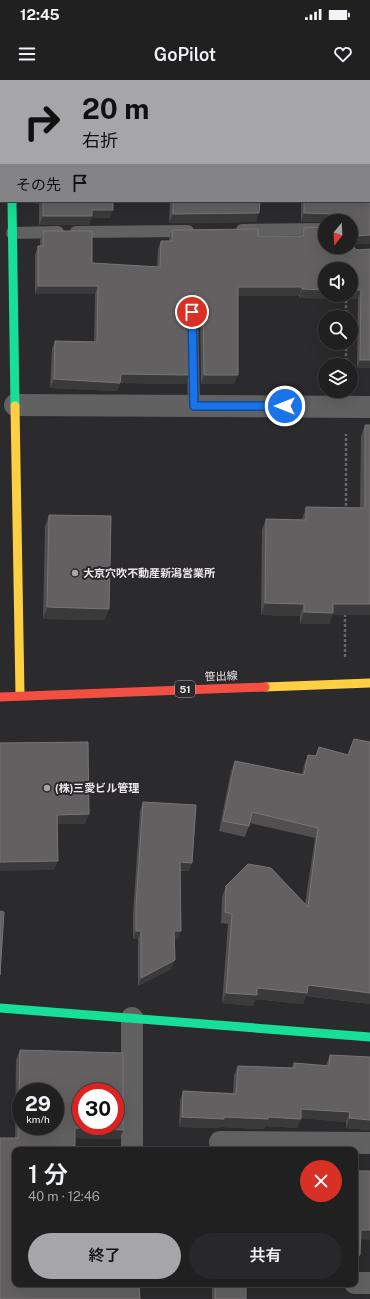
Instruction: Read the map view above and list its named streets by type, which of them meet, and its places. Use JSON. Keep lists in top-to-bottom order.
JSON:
{
  "streets": {
    "street": ["笹出線", "51"]
  },
  "places": ["大京穴吹不動産新潟営業所", "(株)三愛ビル管理"],
  "north": "bottom",
  "page": {
    "status": "12:45",
    "header": "GoPilot",
    "turn": ["20 m", "右折"],
    "then": "その先",
    "speed": "29 km/h",
    "limit": "30",
    "heading": ["1 分", "40 m · 12:46"],
    "buttons": ["終了", "共有"]
  }
}
